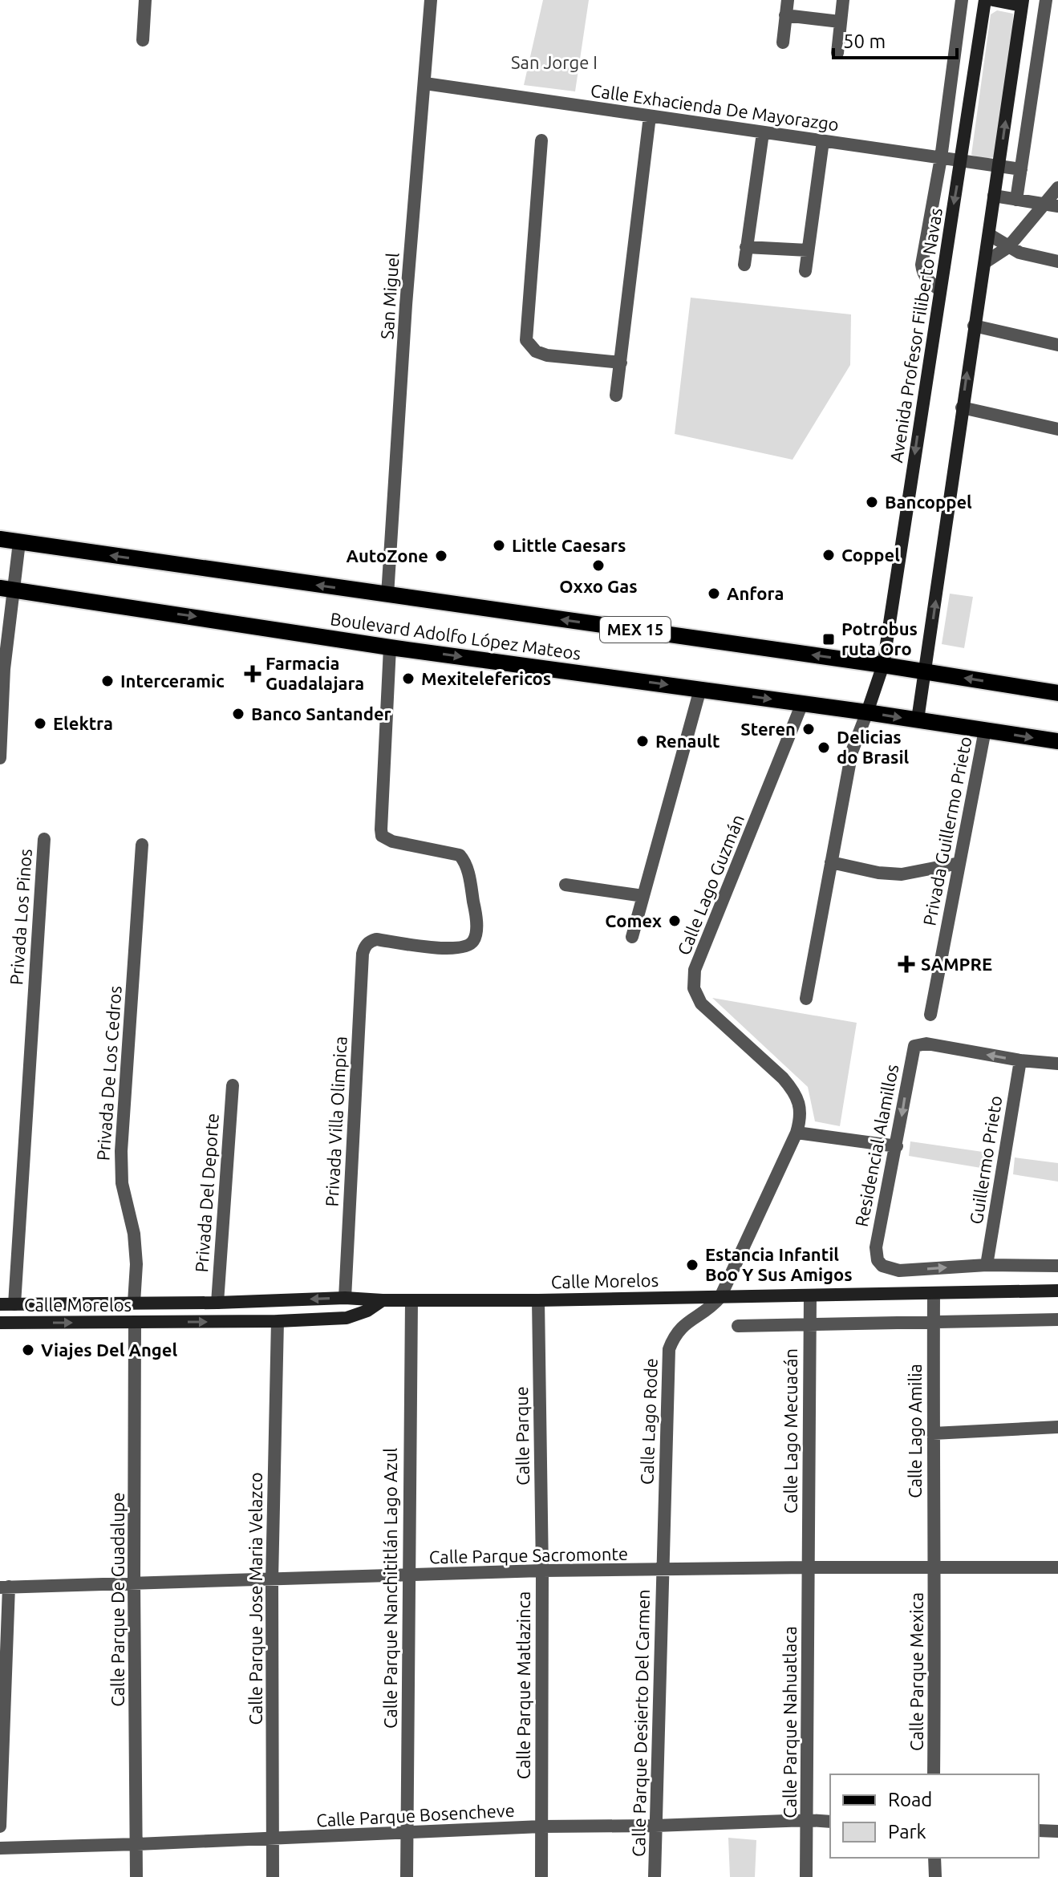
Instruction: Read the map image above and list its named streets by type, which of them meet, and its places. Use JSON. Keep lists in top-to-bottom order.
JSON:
{
  "streets": {
    "main road": [
      "Avenida Profesor Filiberto Navas",
      "MEX 15",
      "Boulevard Adolfo López Mateos",
      "Calle Morelos"
    ],
    "street": [
      "Calle Exhacienda De Mayorazgo",
      "San Miguel",
      "Privada Guillermo Prieto",
      "Calle Lago Guzmán",
      "Privada Los Pinos",
      "Privada De Los Cedros",
      "Privada Villa Olimpica",
      "Residencial Alamillos",
      "Guillermo Prieto",
      "Privada Del Deporte",
      "Calle Lago Rode",
      "Calle Lago Mecuacán",
      "Calle Lago Amilia",
      "Calle Parque",
      "Calle Parque Sacromonte",
      "Calle Parque Nanchititlán Lago Azul",
      "Calle Parque Jose Maria Velazco",
      "Calle Parque De Guadalupe",
      "Calle Parque Mexica",
      "Calle Parque Matlazinca",
      "Calle Parque Nahuatlaca",
      "Calle Parque Desierto Del Carmen",
      "Calle Parque Bosencheve"
    ]
  },
  "crossings": [
    ["Calle Exhacienda De Mayorazgo", "San Miguel"],
    ["Calle Exhacienda De Mayorazgo", "Avenida Profesor Filiberto Navas"],
    ["San Miguel", "Boulevard Adolfo López Mateos"],
    ["Avenida Profesor Filiberto Navas", "Boulevard Adolfo López Mateos"],
    ["Boulevard Adolfo López Mateos", "Privada Guillermo Prieto"],
    ["Boulevard Adolfo López Mateos", "Calle Lago Guzmán"],
    ["Boulevard Adolfo López Mateos", "Privada Villa Olimpica"],
    ["Calle Lago Guzmán", "Calle Morelos"],
    ["Calle Lago Guzmán", "Calle Lago Rode"],
    ["Privada Los Pinos", "Calle Morelos"],
    ["Privada De Los Cedros", "Calle Morelos"],
    ["Privada Villa Olimpica", "Calle Morelos"],
    ["Residencial Alamillos", "Guillermo Prieto"],
    ["Privada Del Deporte", "Calle Morelos"],
    ["Calle Morelos", "Calle Lago Rode"],
    ["Calle Morelos", "Calle Lago Mecuacán"],
    ["Calle Morelos", "Calle Lago Amilia"],
    ["Calle Morelos", "Calle Parque"],
    ["Calle Morelos", "Calle Parque Nanchititlán Lago Azul"],
    ["Calle Morelos", "Calle Parque Jose Maria Velazco"],
    ["Calle Morelos", "Calle Parque De Guadalupe"],
    ["Calle Lago Rode", "Calle Parque Sacromonte"],
    ["Calle Lago Rode", "Calle Parque Desierto Del Carmen"],
    ["Calle Lago Mecuacán", "Calle Parque Sacromonte"],
    ["Calle Lago Mecuacán", "Calle Parque Nahuatlaca"],
    ["Calle Lago Amilia", "Calle Parque Sacromonte"],
    ["Calle Lago Amilia", "Calle Parque Mexica"],
    ["Calle Parque", "Calle Parque Sacromonte"],
    ["Calle Parque", "Calle Parque Matlazinca"],
    ["Calle Parque Sacromonte", "Calle Parque Nanchititlán Lago Azul"],
    ["Calle Parque Sacromonte", "Calle Parque Jose Maria Velazco"],
    ["Calle Parque Sacromonte", "Calle Parque De Guadalupe"],
    ["Calle Parque Sacromonte", "Calle Parque Mexica"],
    ["Calle Parque Sacromonte", "Calle Parque Matlazinca"],
    ["Calle Parque Sacromonte", "Calle Parque Nahuatlaca"],
    ["Calle Parque Sacromonte", "Calle Parque Desierto Del Carmen"],
    ["Calle Parque Nanchititlán Lago Azul", "Calle Parque Bosencheve"],
    ["Calle Parque Jose Maria Velazco", "Calle Parque Bosencheve"],
    ["Calle Parque De Guadalupe", "Calle Parque Bosencheve"],
    ["Calle Parque Matlazinca", "Calle Parque Bosencheve"],
    ["Calle Parque Nahuatlaca", "Calle Parque Bosencheve"],
    ["Calle Parque Desierto Del Carmen", "Calle Parque Bosencheve"]
  ],
  "parks": ["San Jorge I"],
  "places": {
    "other": [
      "Bancoppel",
      "Little Caesars",
      "Coppel",
      "AutoZone",
      "Oxxo Gas",
      "Anfora",
      "Mexitelefericos",
      "Interceramic",
      "Banco Santander",
      "Elektra",
      "Steren",
      "Renault",
      "Delicias do Brasil",
      "Comex",
      "Estancia Infantil Boo Y Sus Amigos",
      "Viajes Del Angel"
    ],
    "transit": ["Potrobus ruta Oro"],
    "health": ["Farmacia Guadalajara", "SAMPRE"]
  },
  "legend": ["Road", "Park"],
  "scale_bar": "50 m"
}
